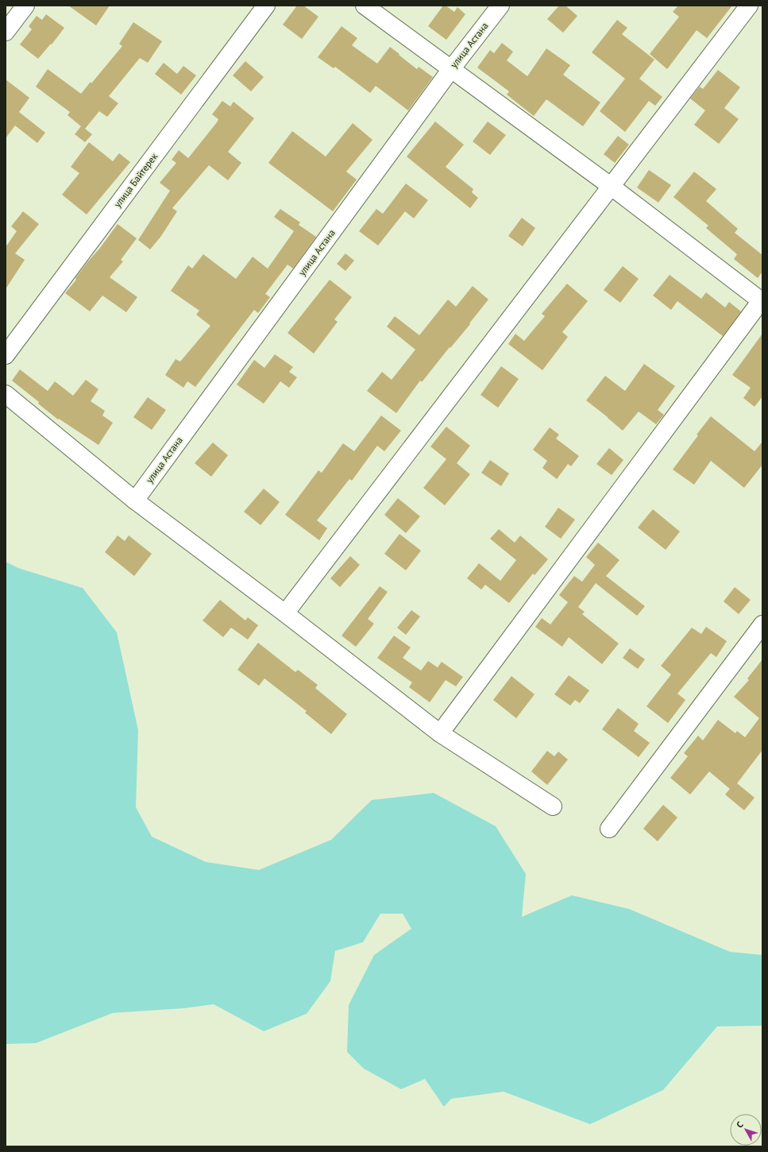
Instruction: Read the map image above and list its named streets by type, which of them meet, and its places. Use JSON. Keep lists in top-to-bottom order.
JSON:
{
  "streets": {
    "street": ["улица Астана", "улица Байтерек"]
  },
  "north": "top left"
}
